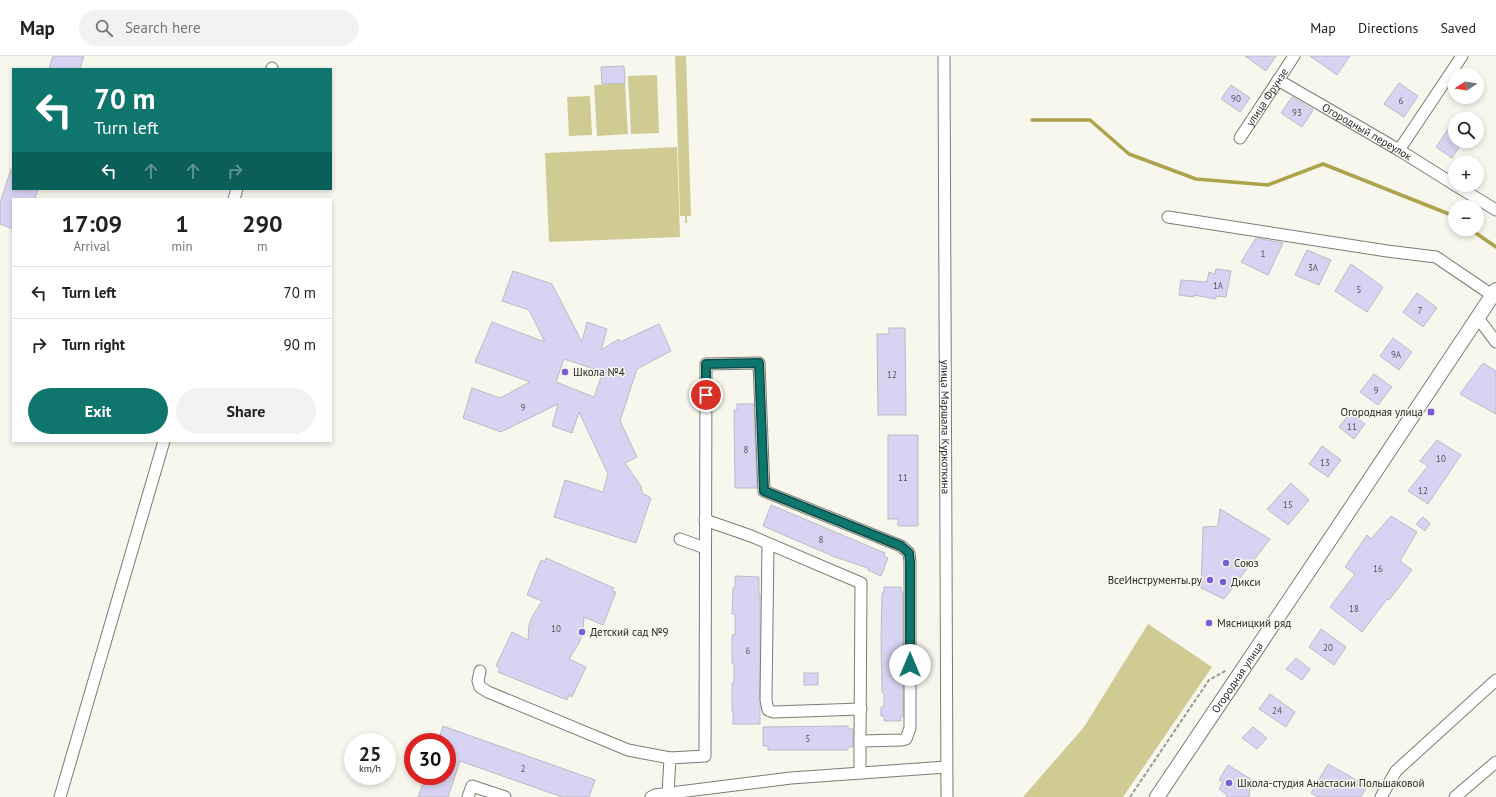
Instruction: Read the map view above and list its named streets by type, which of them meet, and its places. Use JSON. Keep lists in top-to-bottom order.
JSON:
{
  "streets": {
    "main road": ["Огородная улица"],
    "street": ["улица Фрунзе", "Огородный переулок", "улица Маршала Куркоткина"]
  },
  "crossings": [
    ["улица Фрунзе", "Огородный переулок"]
  ],
  "places": {
    "other": [
      "Школа №4",
      "Союз",
      "ВсеИнструменты.ру",
      "Дикси",
      "Мясницкий ряд",
      "Детский сад №9",
      "Школа-студия Анастасии Польшаковой"
    ],
    "transit": ["Огородная улица"]
  },
  "house_numbers": [
    "90",
    "6",
    "93",
    "1",
    "3А",
    "1А",
    "5",
    "7",
    "9А",
    "12",
    "9",
    "9",
    "11",
    "8",
    "10",
    "13",
    "11",
    "12",
    "15",
    "8",
    "16",
    "18",
    "10",
    "20",
    "6",
    "24",
    "5",
    "2"
  ],
  "north": "left",
  "page": {
    "header": "Map",
    "search": "Search here",
    "nav": ["Map", "Directions", "Saved"],
    "map_buttons": ["+", "−"],
    "turn": ["70 m", "Turn left"],
    "eta": [
      "17:09",
      "Arrival",
      "1",
      "min",
      "290",
      "m"
    ],
    "list": [
      {
        "name": "Turn left",
        "value": "70 m"
      },
      {
        "name": "Turn right",
        "value": "90 m"
      }
    ],
    "buttons": ["Exit", "Share"],
    "speed": "25 km/h",
    "limit": "30"
  }
}
